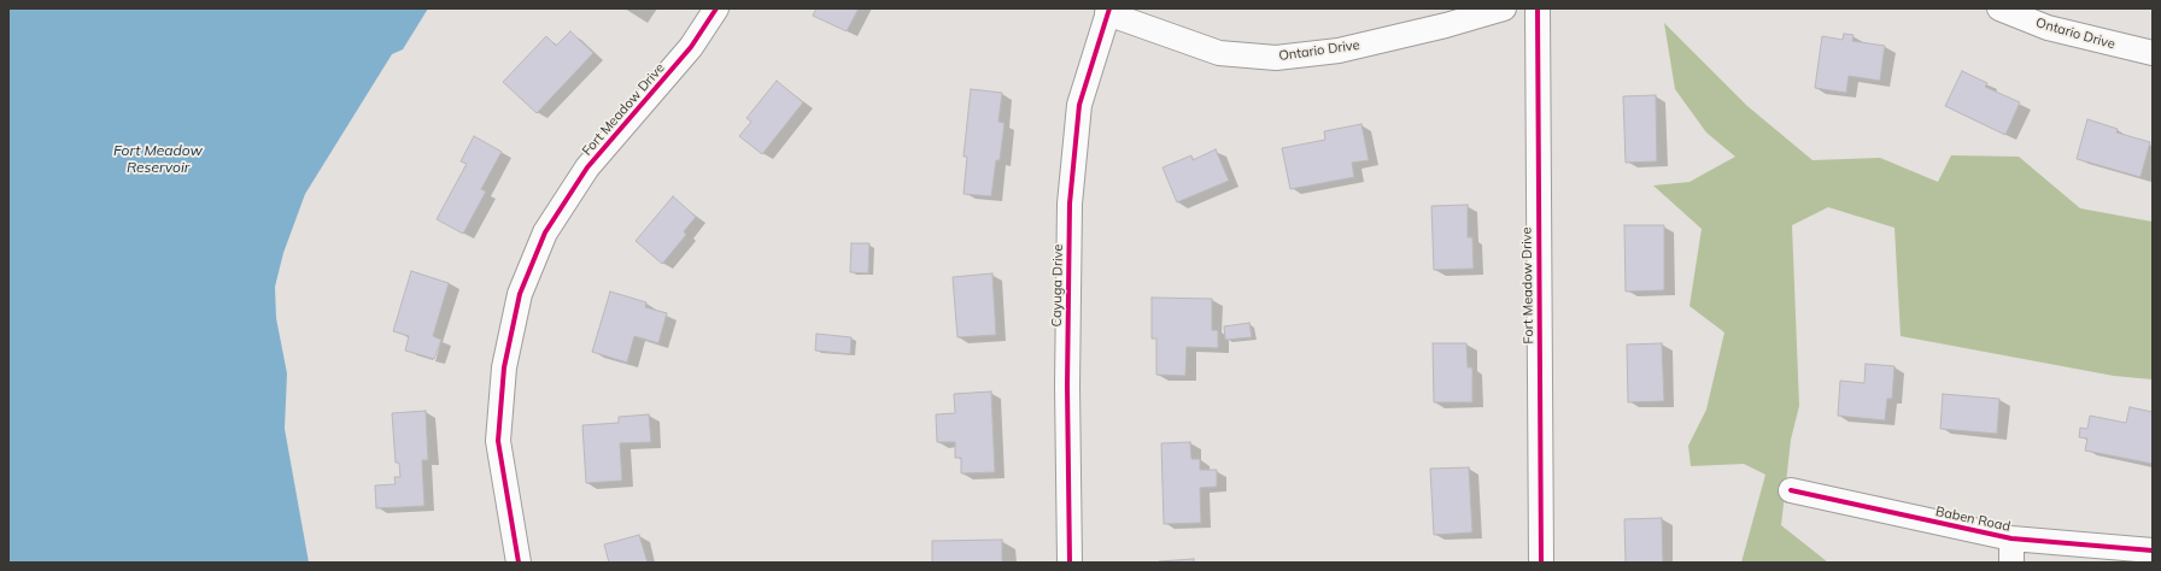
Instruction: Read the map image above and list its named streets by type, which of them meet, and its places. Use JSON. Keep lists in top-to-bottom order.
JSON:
{
  "streets": {
    "street": [
      "Ontario Drive",
      "Fort Meadow Drive",
      "Cayuga Drive",
      "Baben Road"
    ]
  },
  "crossings": [
    ["Ontario Drive", "Cayuga Drive"]
  ],
  "water": ["Fort Meadow Reservoir"]
}
